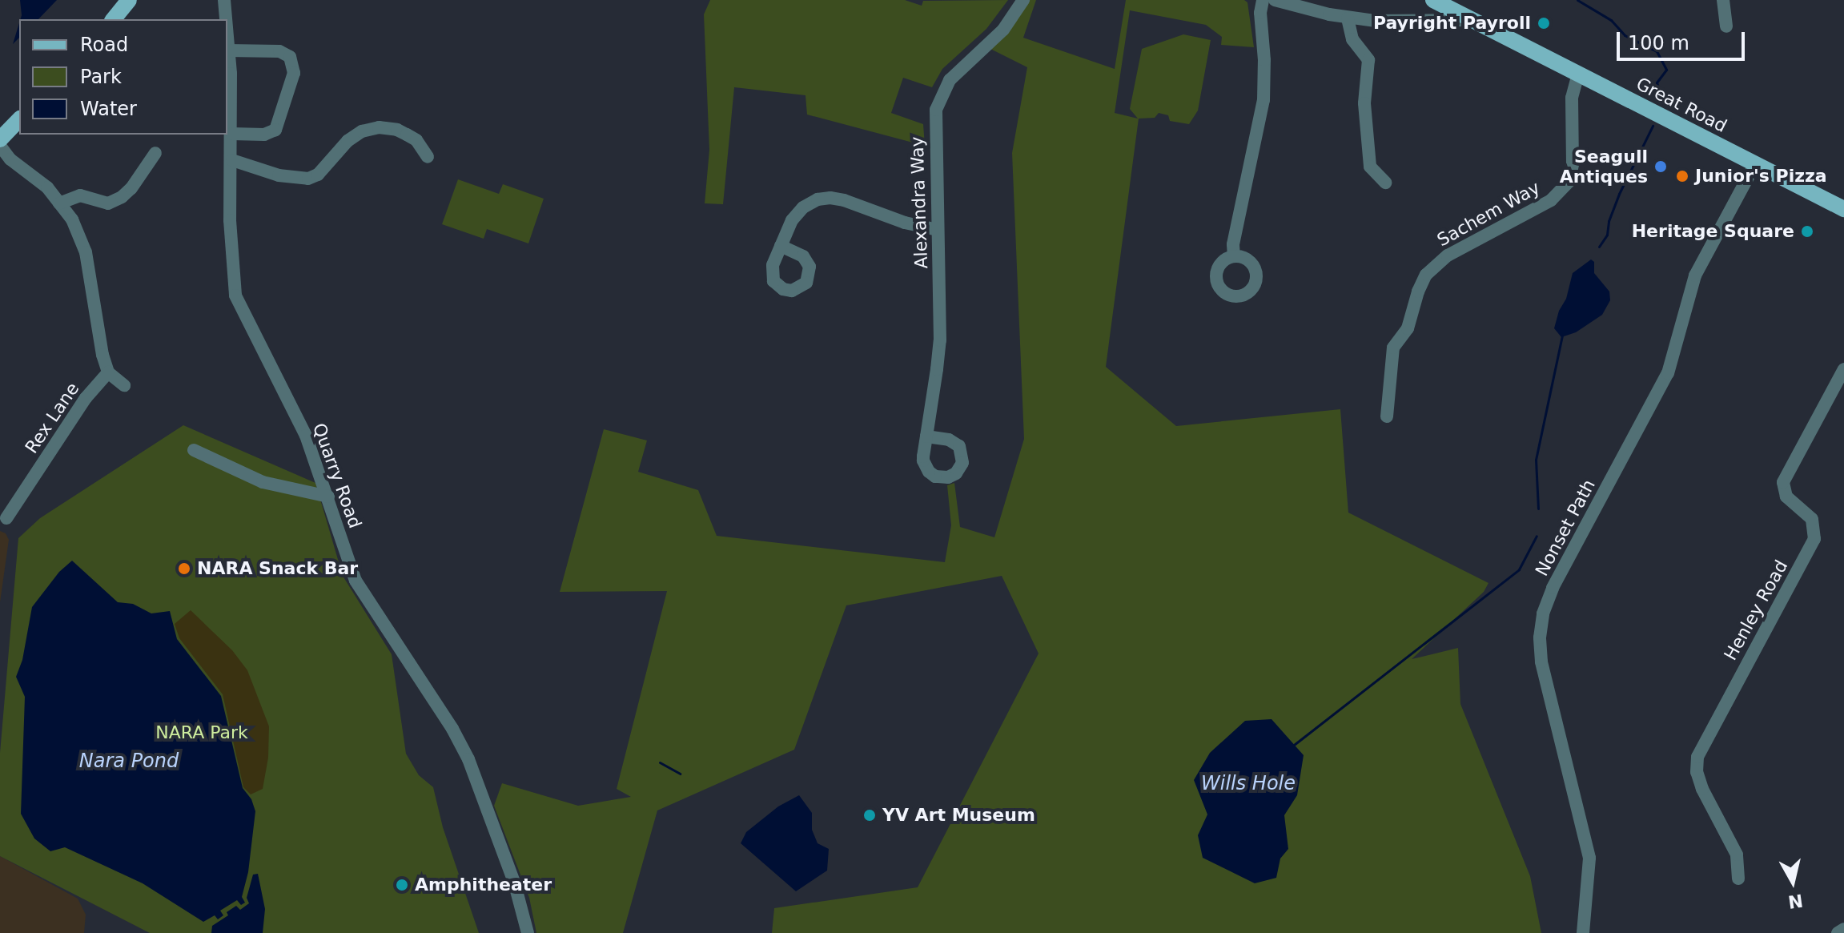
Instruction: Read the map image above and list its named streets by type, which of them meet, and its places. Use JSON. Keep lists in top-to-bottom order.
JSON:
{
  "streets": {
    "main road": ["Great Road"],
    "street": [
      "Alexandra Way",
      "Sachem Way",
      "Rex Lane",
      "Quarry Road",
      "Nonset Path",
      "Henley Road"
    ]
  },
  "crossings": [
    ["Great Road", "Sachem Way"],
    ["Great Road", "Nonset Path"]
  ],
  "water": ["Nara Pond", "Wills Hole"],
  "parks": ["NARA Park"],
  "places": [
    "Payright Payroll",
    "Seagull Antiques",
    "Junior's Pizza",
    "Heritage Square",
    "NARA Snack Bar",
    "YV Art Museum",
    "Amphitheater"
  ],
  "legend": ["Road", "Park", "Water"],
  "scale_bar": "100 m",
  "north": "bottom"
}
